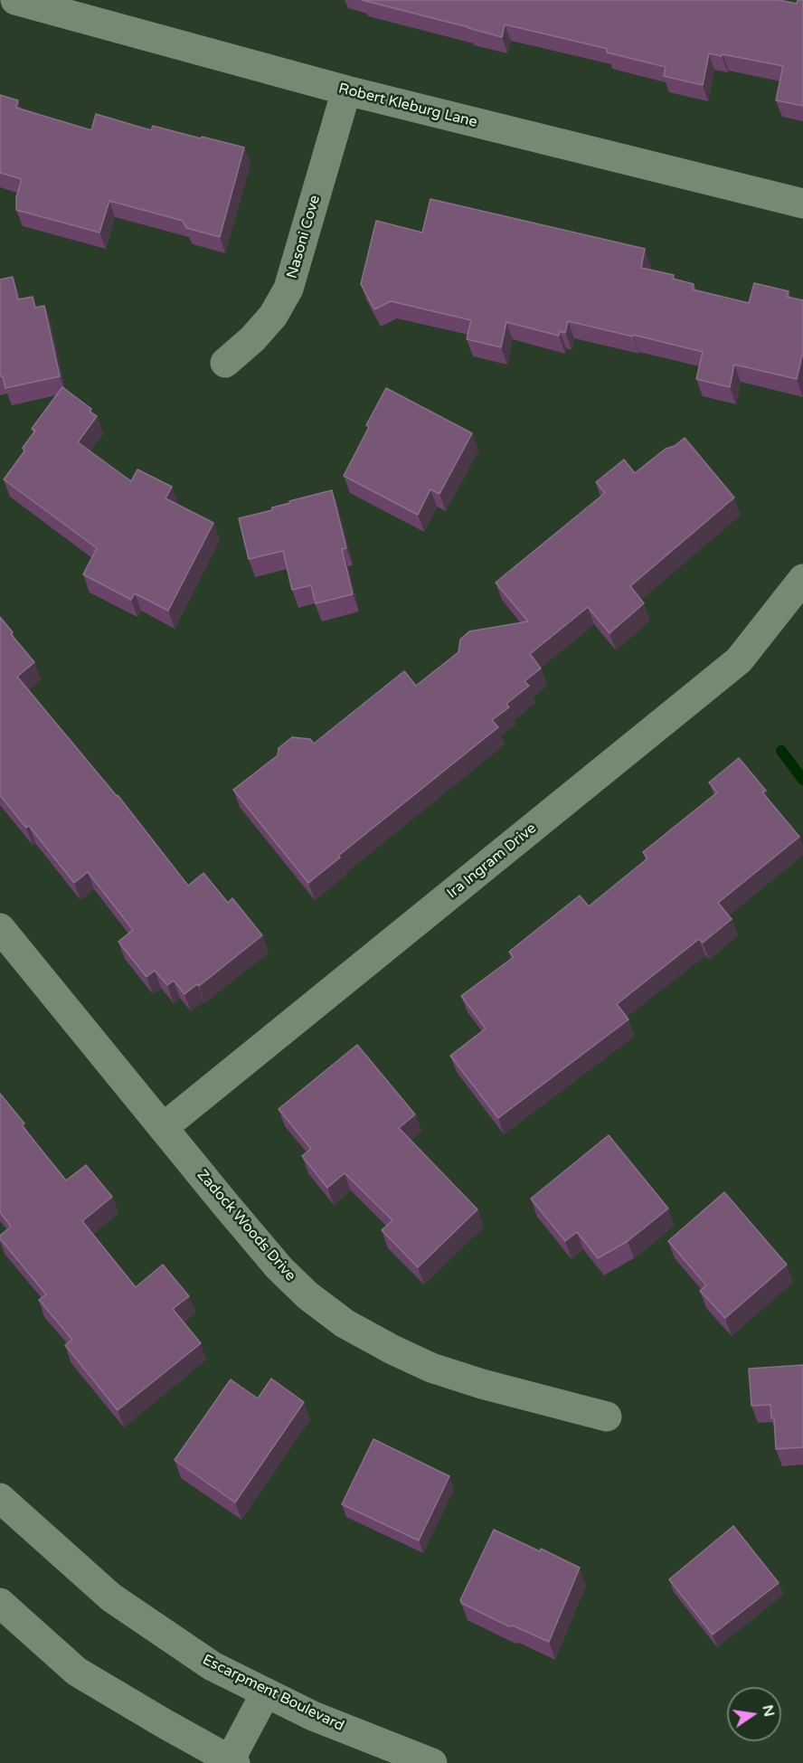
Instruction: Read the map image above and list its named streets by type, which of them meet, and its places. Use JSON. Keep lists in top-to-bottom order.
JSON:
{
  "streets": {
    "street": [
      "Robert Kleburg Lane",
      "Nasoni Cove",
      "Ira Ingram Drive",
      "Zadock Woods Drive",
      "Escarpment Boulevard"
    ]
  },
  "crossings": [
    ["Robert Kleburg Lane", "Nasoni Cove"],
    ["Ira Ingram Drive", "Zadock Woods Drive"]
  ],
  "north": "right"
}
